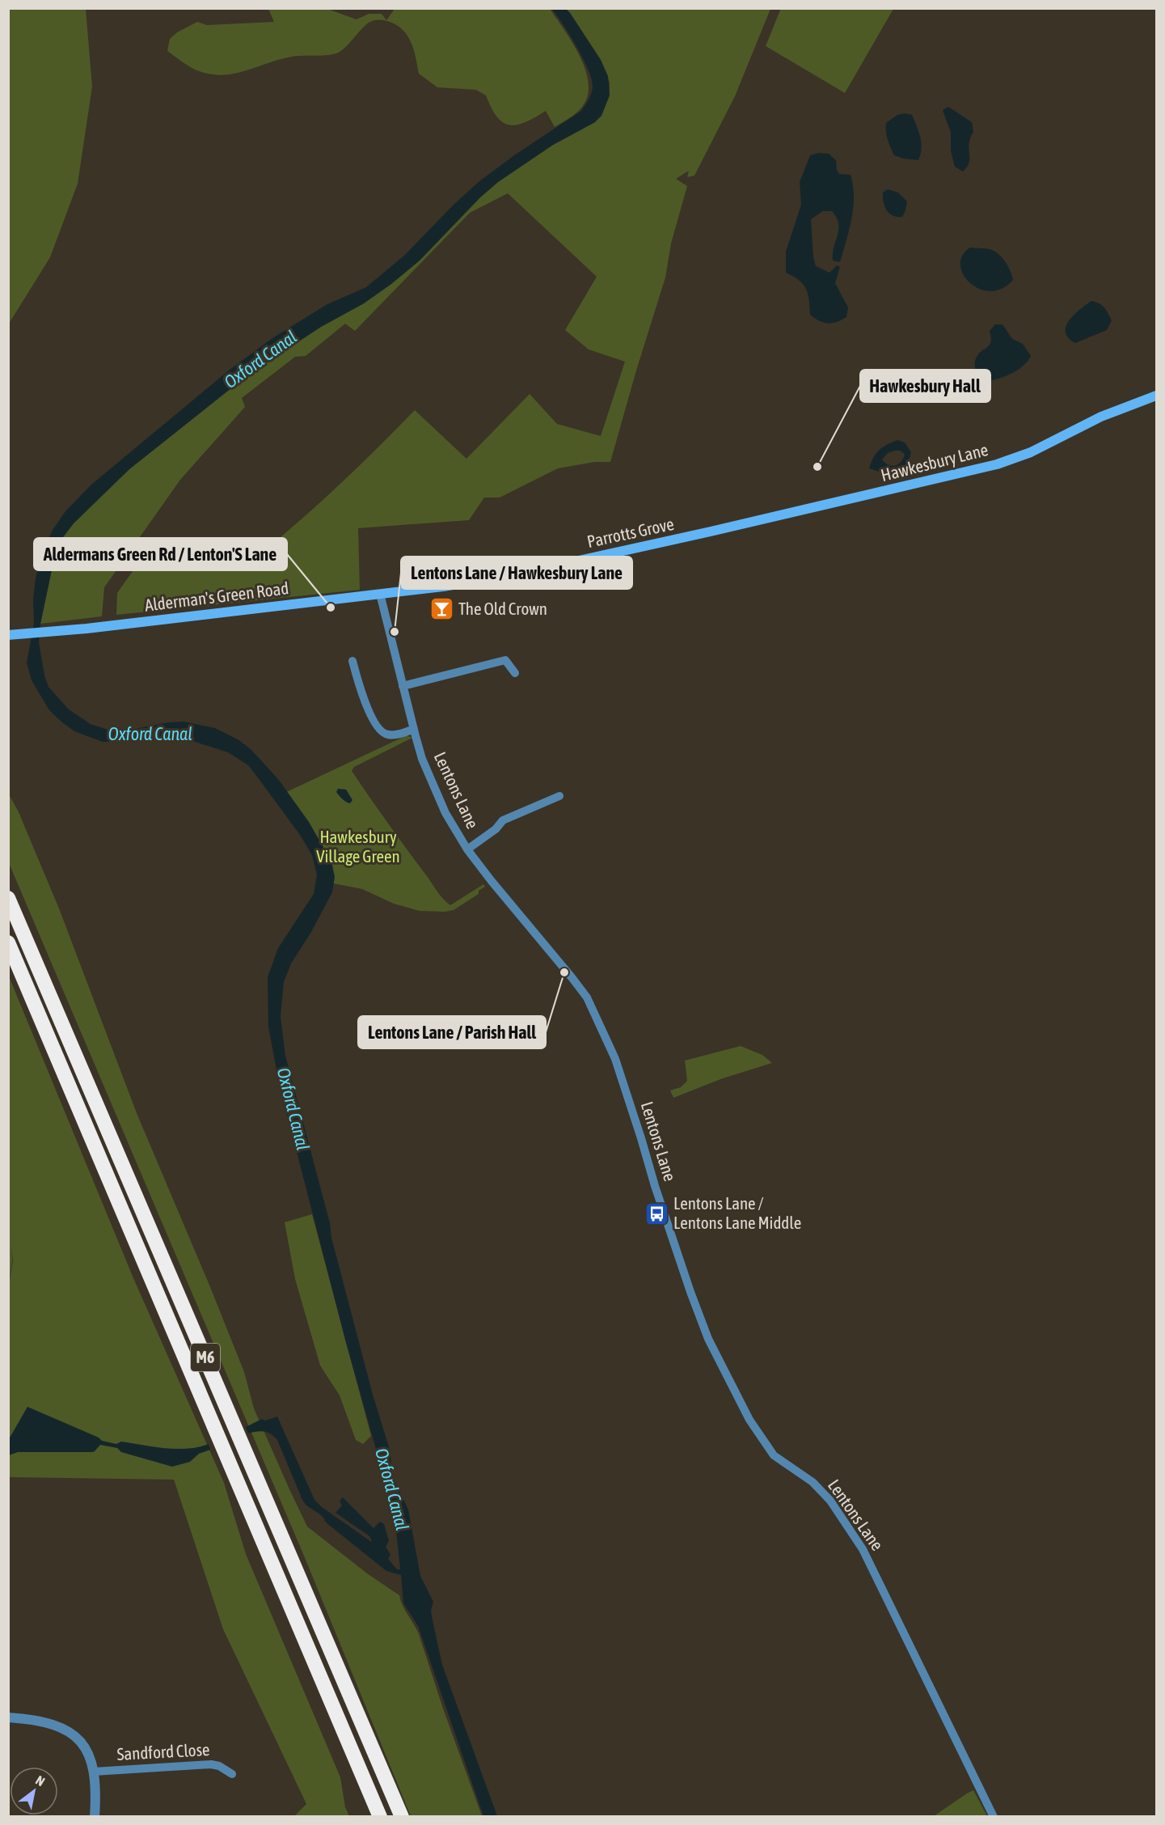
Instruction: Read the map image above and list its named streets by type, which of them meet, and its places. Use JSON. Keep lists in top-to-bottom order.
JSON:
{
  "streets": {
    "highway": ["M6"],
    "main road": ["Hawkesbury Lane", "Parrotts Grove", "Alderman's Green Road"],
    "street": ["Lentons Lane", "Sandford Close"]
  },
  "crossings": [
    ["Hawkesbury Lane", "Parrotts Grove"],
    ["Parrotts Grove", "Alderman's Green Road"],
    ["Parrotts Grove", "Lentons Lane"],
    ["Alderman's Green Road", "Lentons Lane"]
  ],
  "water": ["Oxford Canal"],
  "parks": ["Hawkesbury Village Green"],
  "places": {
    "other": [
      "Hawkesbury Hall",
      "Aldermans Green Rd / Lenton'S Lane",
      "Lentons Lane / Hawkesbury Lane",
      "Lentons Lane / Parish Hall"
    ],
    "bar": ["The Old Crown"],
    "bus stop": ["Lentons Lane / Lentons Lane Middle"]
  },
  "north": "top right"
}
